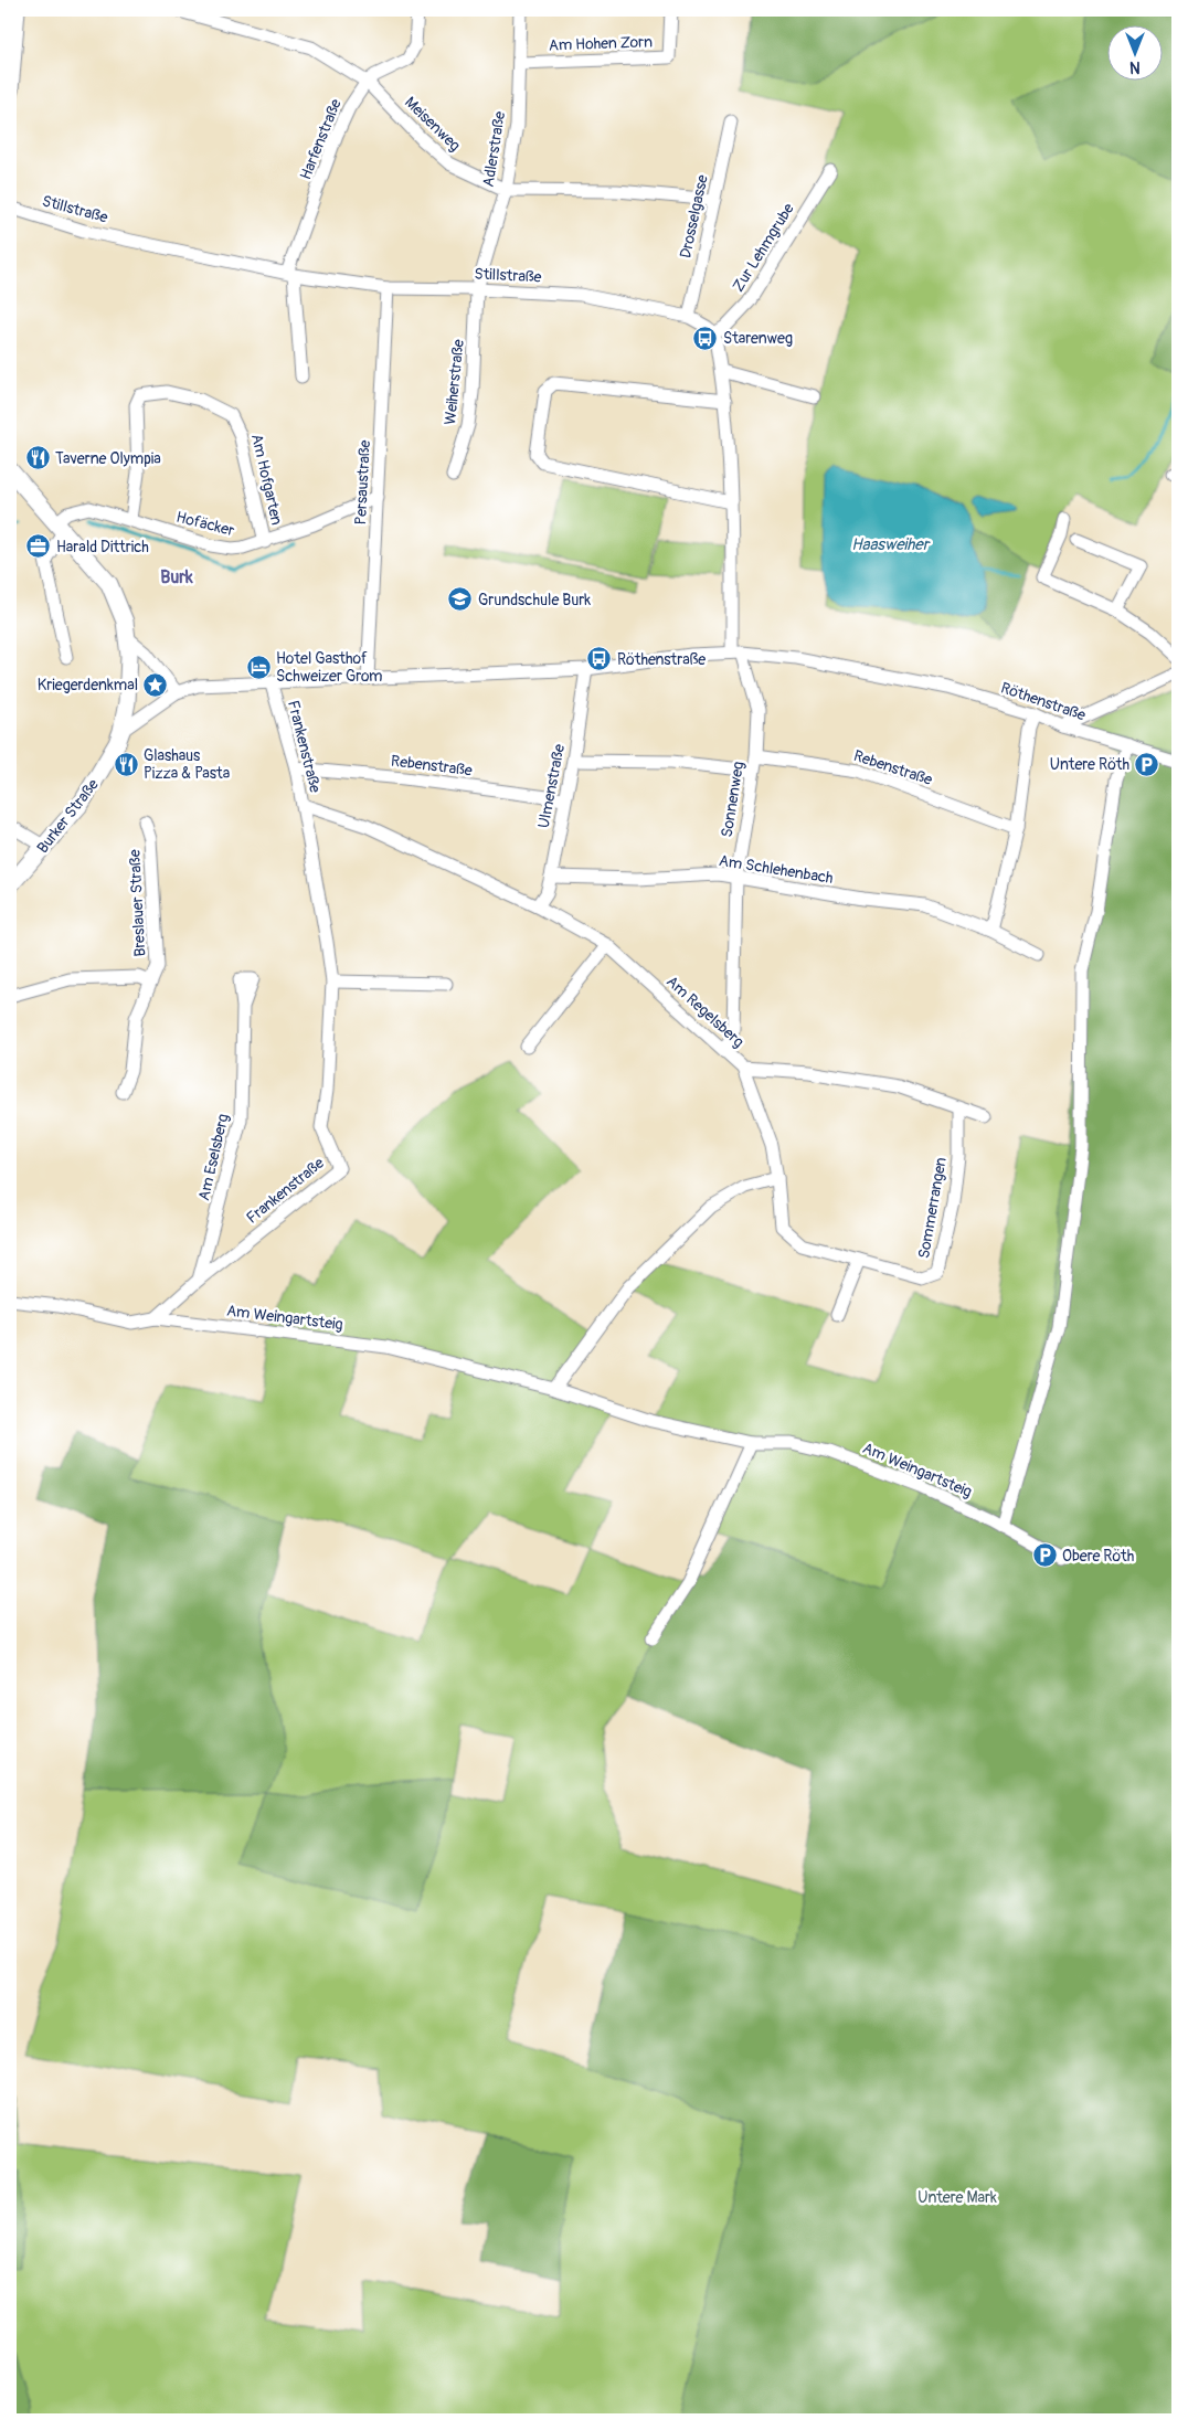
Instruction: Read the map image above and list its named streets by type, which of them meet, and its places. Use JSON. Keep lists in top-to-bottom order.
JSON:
{
  "streets": {
    "main road": ["Burker Straße"],
    "street": [
      "Am Hohen Zorn",
      "Meisenweg",
      "Harfenstraße",
      "Adlerstraße",
      "Stillstraße",
      "Drosselgasse",
      "Zur Lehmgrube",
      "Weiherstraße",
      "Am Hofgarten",
      "Persaustraße",
      "Hofäcker",
      "Röthenstraße",
      "Frankenstraße",
      "Rebenstraße",
      "Ulmenstraße",
      "Sonnenweg",
      "Am Schlehenbach",
      "Breslauer Straße",
      "Am Regelsberg",
      "Am Eselsberg",
      "Sommerrangen",
      "Am Weingartsteig"
    ]
  },
  "crossings": [
    ["Am Hohen Zorn", "Adlerstraße"],
    ["Meisenweg", "Harfenstraße"],
    ["Meisenweg", "Adlerstraße"],
    ["Meisenweg", "Drosselgasse"],
    ["Harfenstraße", "Stillstraße"],
    ["Adlerstraße", "Stillstraße"],
    ["Adlerstraße", "Weiherstraße"],
    ["Stillstraße", "Drosselgasse"],
    ["Stillstraße", "Zur Lehmgrube"],
    ["Stillstraße", "Weiherstraße"],
    ["Stillstraße", "Persaustraße"],
    ["Am Hofgarten", "Hofäcker"],
    ["Persaustraße", "Hofäcker"],
    ["Persaustraße", "Röthenstraße"],
    ["Hofäcker", "Burker Straße"],
    ["Röthenstraße", "Frankenstraße"],
    ["Röthenstraße", "Ulmenstraße"],
    ["Röthenstraße", "Sonnenweg"],
    ["Röthenstraße", "Burker Straße"],
    ["Frankenstraße", "Rebenstraße"],
    ["Frankenstraße", "Am Regelsberg"],
    ["Frankenstraße", "Am Eselsberg"],
    ["Frankenstraße", "Am Weingartsteig"],
    ["Rebenstraße", "Ulmenstraße"],
    ["Rebenstraße", "Sonnenweg"],
    ["Ulmenstraße", "Am Schlehenbach"],
    ["Ulmenstraße", "Am Regelsberg"],
    ["Sonnenweg", "Am Schlehenbach"],
    ["Sonnenweg", "Am Regelsberg"],
    ["Am Regelsberg", "Sommerrangen"]
  ],
  "districts": ["Burk"],
  "water": ["Haasweiher"],
  "parks": ["Untere Mark"],
  "places": {
    "bus stop": ["Starenweg", "Röthenstraße"],
    "restaurant": ["Taverne Olympia", "Glashaus Pizza & Pasta"],
    "office": ["Harald Dittrich"],
    "school or university": ["Grundschule Burk"],
    "hotel": ["Hotel Gasthof Schweizer Grom"],
    "place": ["Kriegerdenkmal"],
    "parking": ["Untere Röth", "Obere Röth"]
  },
  "north": "bottom"
}
